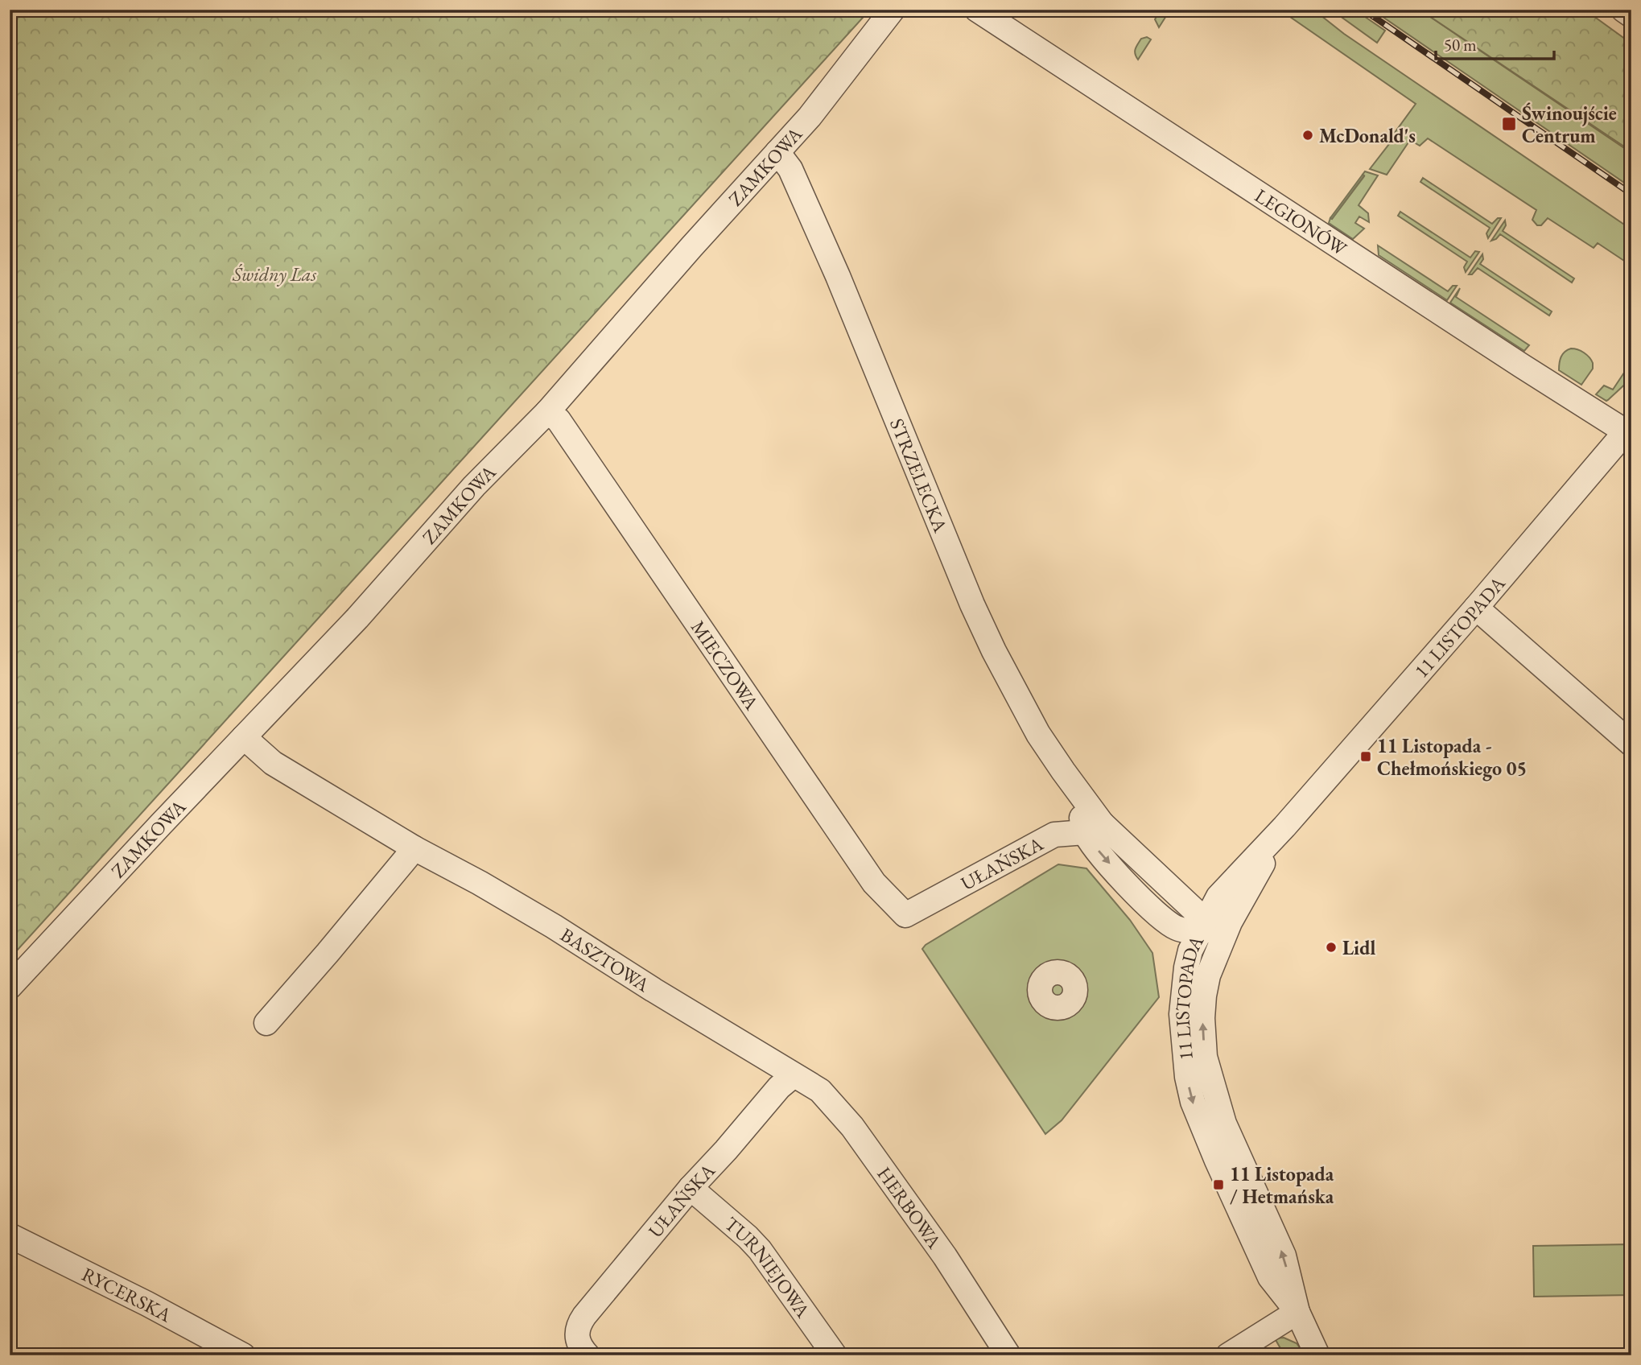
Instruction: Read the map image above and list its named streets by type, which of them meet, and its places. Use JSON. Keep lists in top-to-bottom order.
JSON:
{
  "streets": {
    "street": [
      "ZAMKOWA",
      "LEGIONÓW",
      "STRZELECKA",
      "11 LISTOPADA",
      "MIECZOWA",
      "UŁAŃSKA",
      "BASZTOWA",
      "HERBOWA",
      "TURNIEJOWA",
      "RYCERSKA"
    ]
  },
  "crossings": [
    ["ZAMKOWA", "STRZELECKA"],
    ["ZAMKOWA", "MIECZOWA"],
    ["ZAMKOWA", "BASZTOWA"],
    ["LEGIONÓW", "11 LISTOPADA"],
    ["STRZELECKA", "11 LISTOPADA"],
    ["STRZELECKA", "UŁAŃSKA"],
    ["MIECZOWA", "UŁAŃSKA"],
    ["UŁAŃSKA", "BASZTOWA"],
    ["UŁAŃSKA", "HERBOWA"],
    ["UŁAŃSKA", "TURNIEJOWA"],
    ["BASZTOWA", "HERBOWA"]
  ],
  "parks": ["Świdny Las"],
  "places": {
    "transit": ["Świnoujście Centrum", "11 Listopada - Chełmońskiego 05", "11 Listopada / Hetmańska"],
    "other": ["McDonald's", "Lidl"]
  },
  "scale_bar": "50 m"
}
